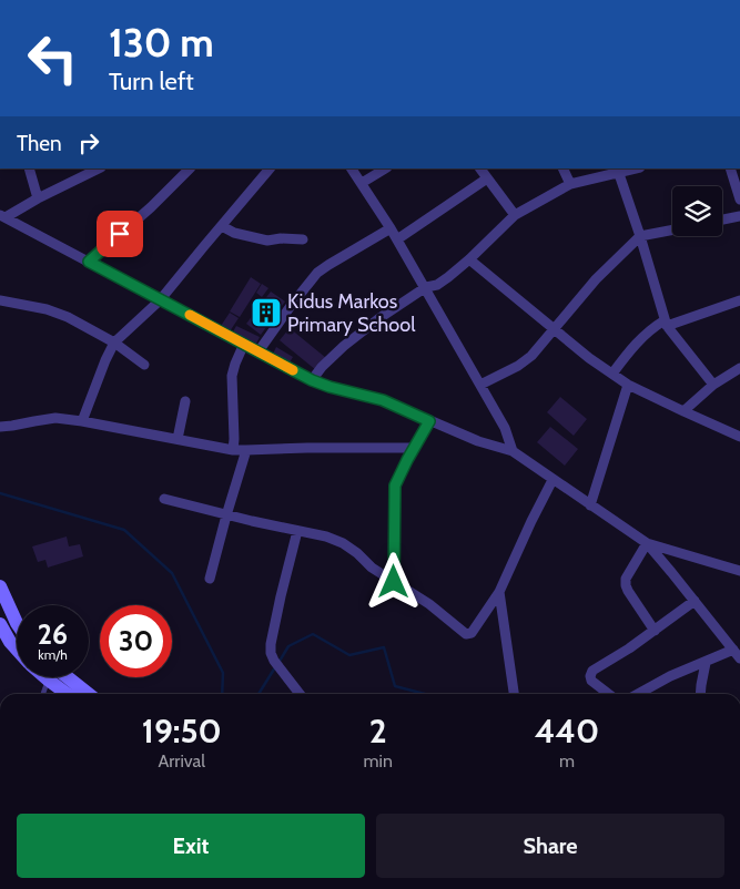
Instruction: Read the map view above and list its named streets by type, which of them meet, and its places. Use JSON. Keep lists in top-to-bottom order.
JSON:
{
  "places": {
    "building": ["Kidus Markos Primary School"]
  },
  "page": {
    "turn": ["130 m", "Turn left"],
    "then": "Then",
    "speed": "26 km/h",
    "limit": "30",
    "eta": [
      "19:50",
      "Arrival",
      "2",
      "min",
      "440",
      "m"
    ],
    "buttons": ["Exit", "Share"]
  }
}
